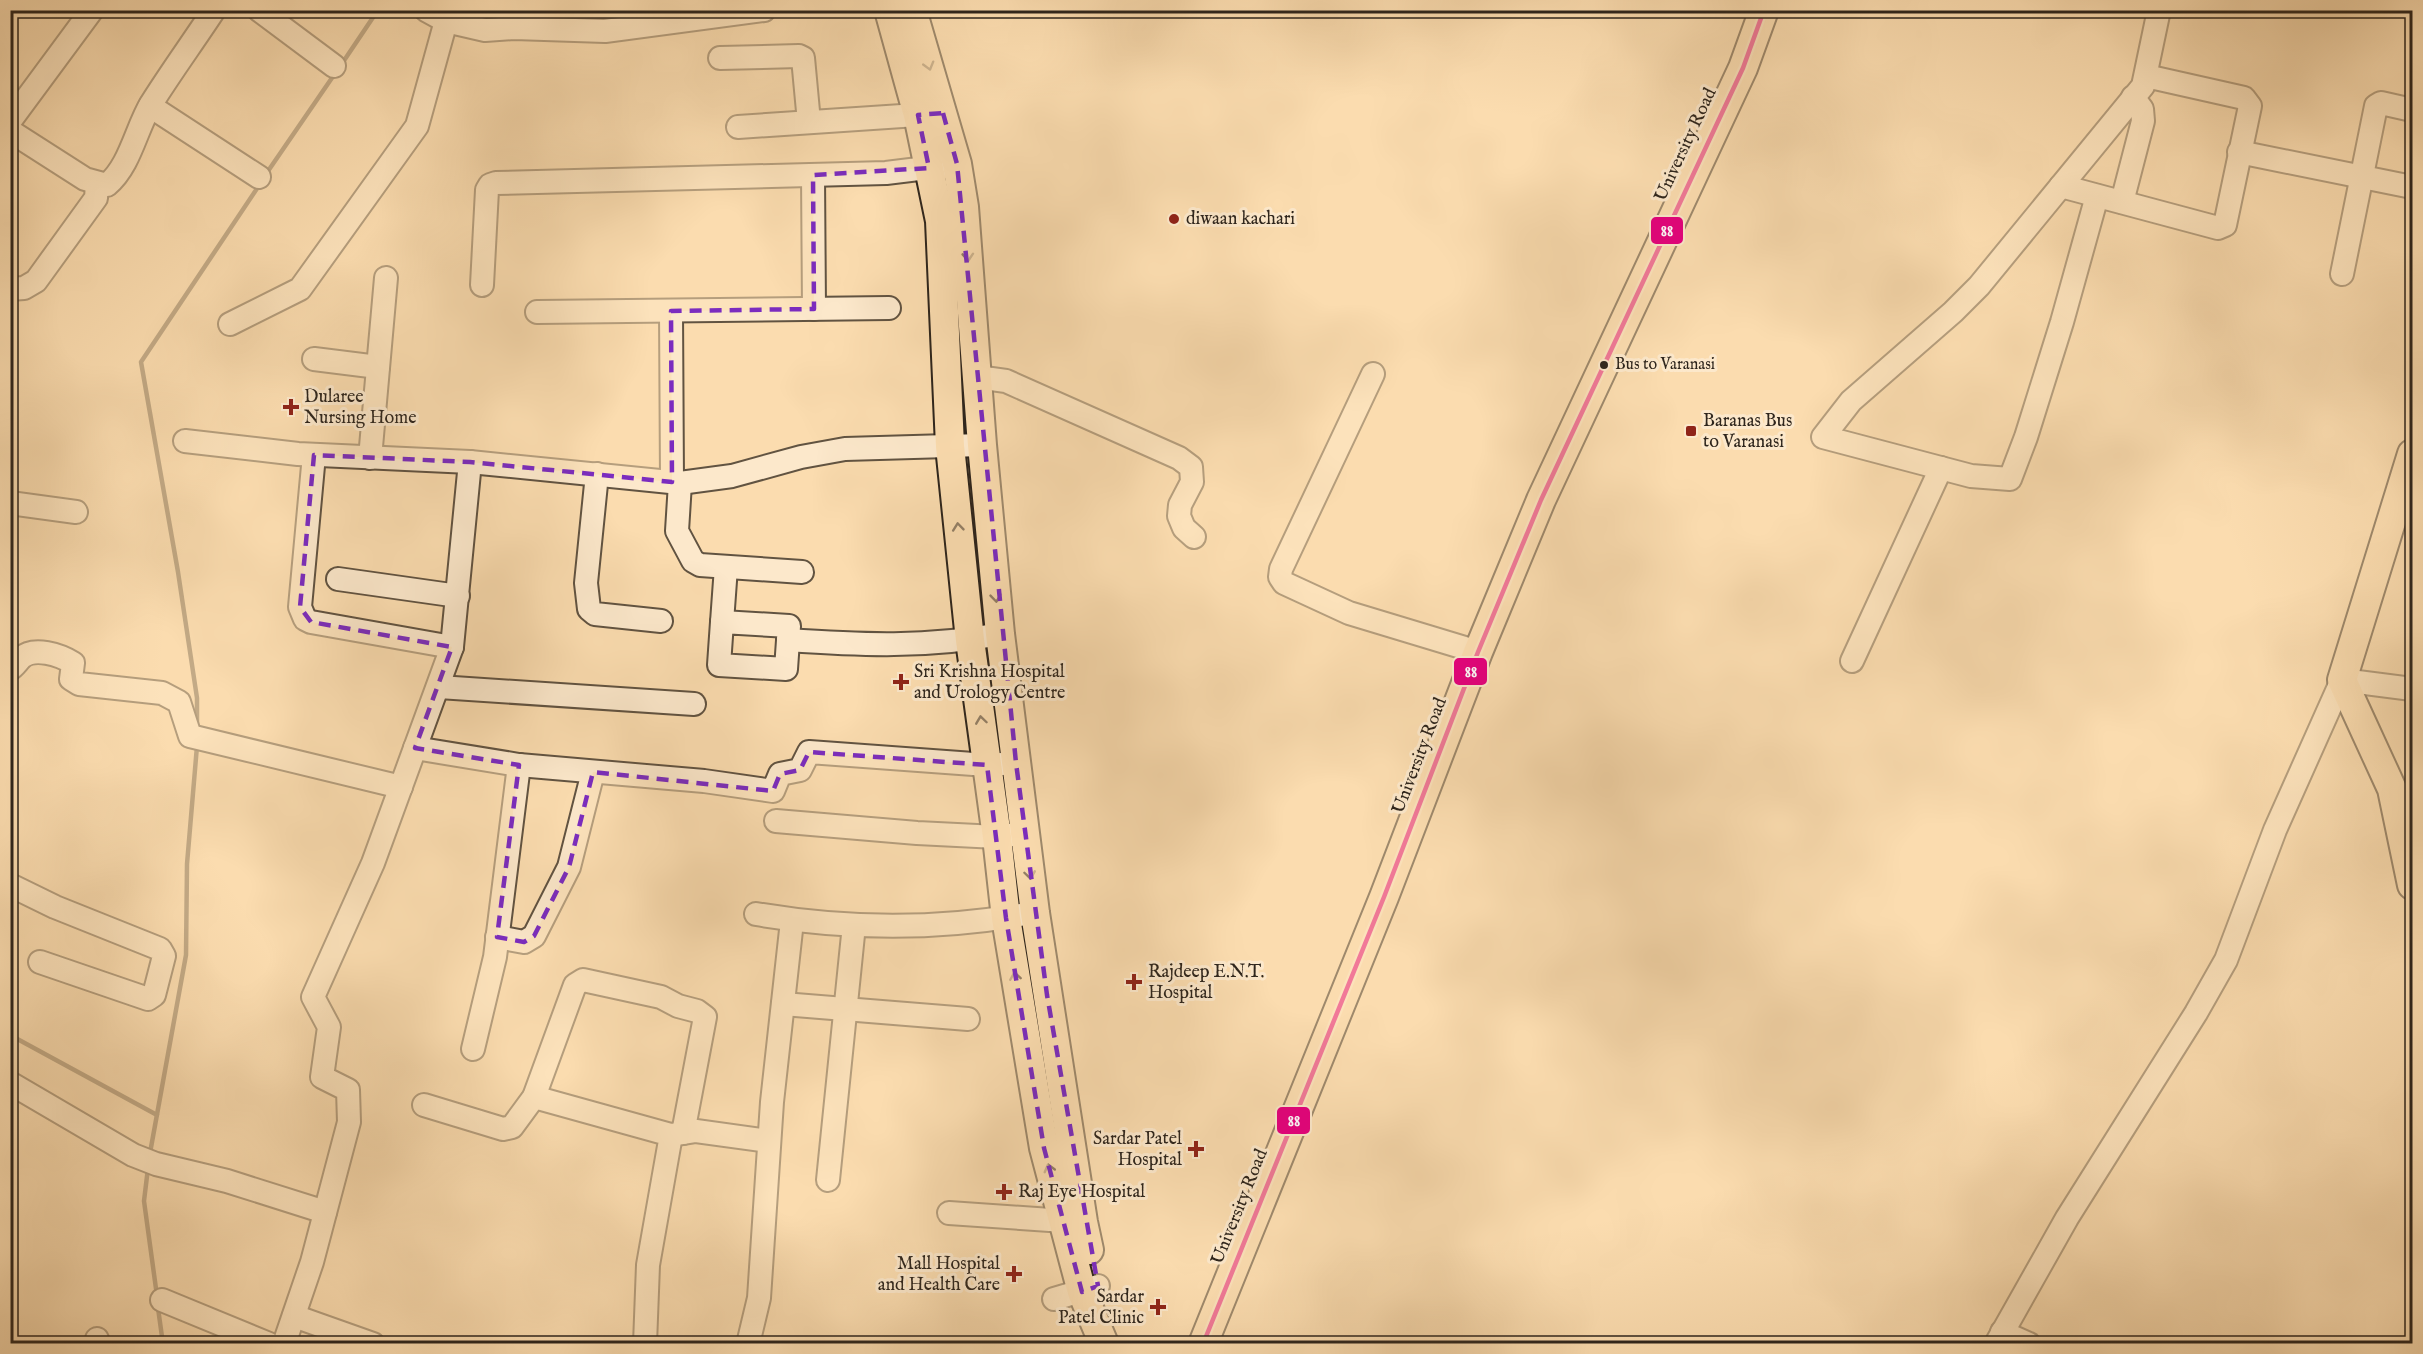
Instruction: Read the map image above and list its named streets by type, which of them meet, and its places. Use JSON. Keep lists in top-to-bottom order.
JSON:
{
  "streets": {
    "main road": ["University Road"]
  },
  "places": {
    "other": ["diwaan kachari", "Bus to Varanasi"],
    "health": [
      "Dularee Nursing Home",
      "Sri Krishna Hospital and Urology Centre",
      "Rajdeep E.N.T. Hospital",
      "Sardar Patel Hospital",
      "Raj Eye Hospital",
      "Mall Hospital and Health Care",
      "Sardar Patel Clinic"
    ],
    "transit": ["Baranas Bus to Varanasi"]
  },
  "lines": ["transit line 88"]
}
